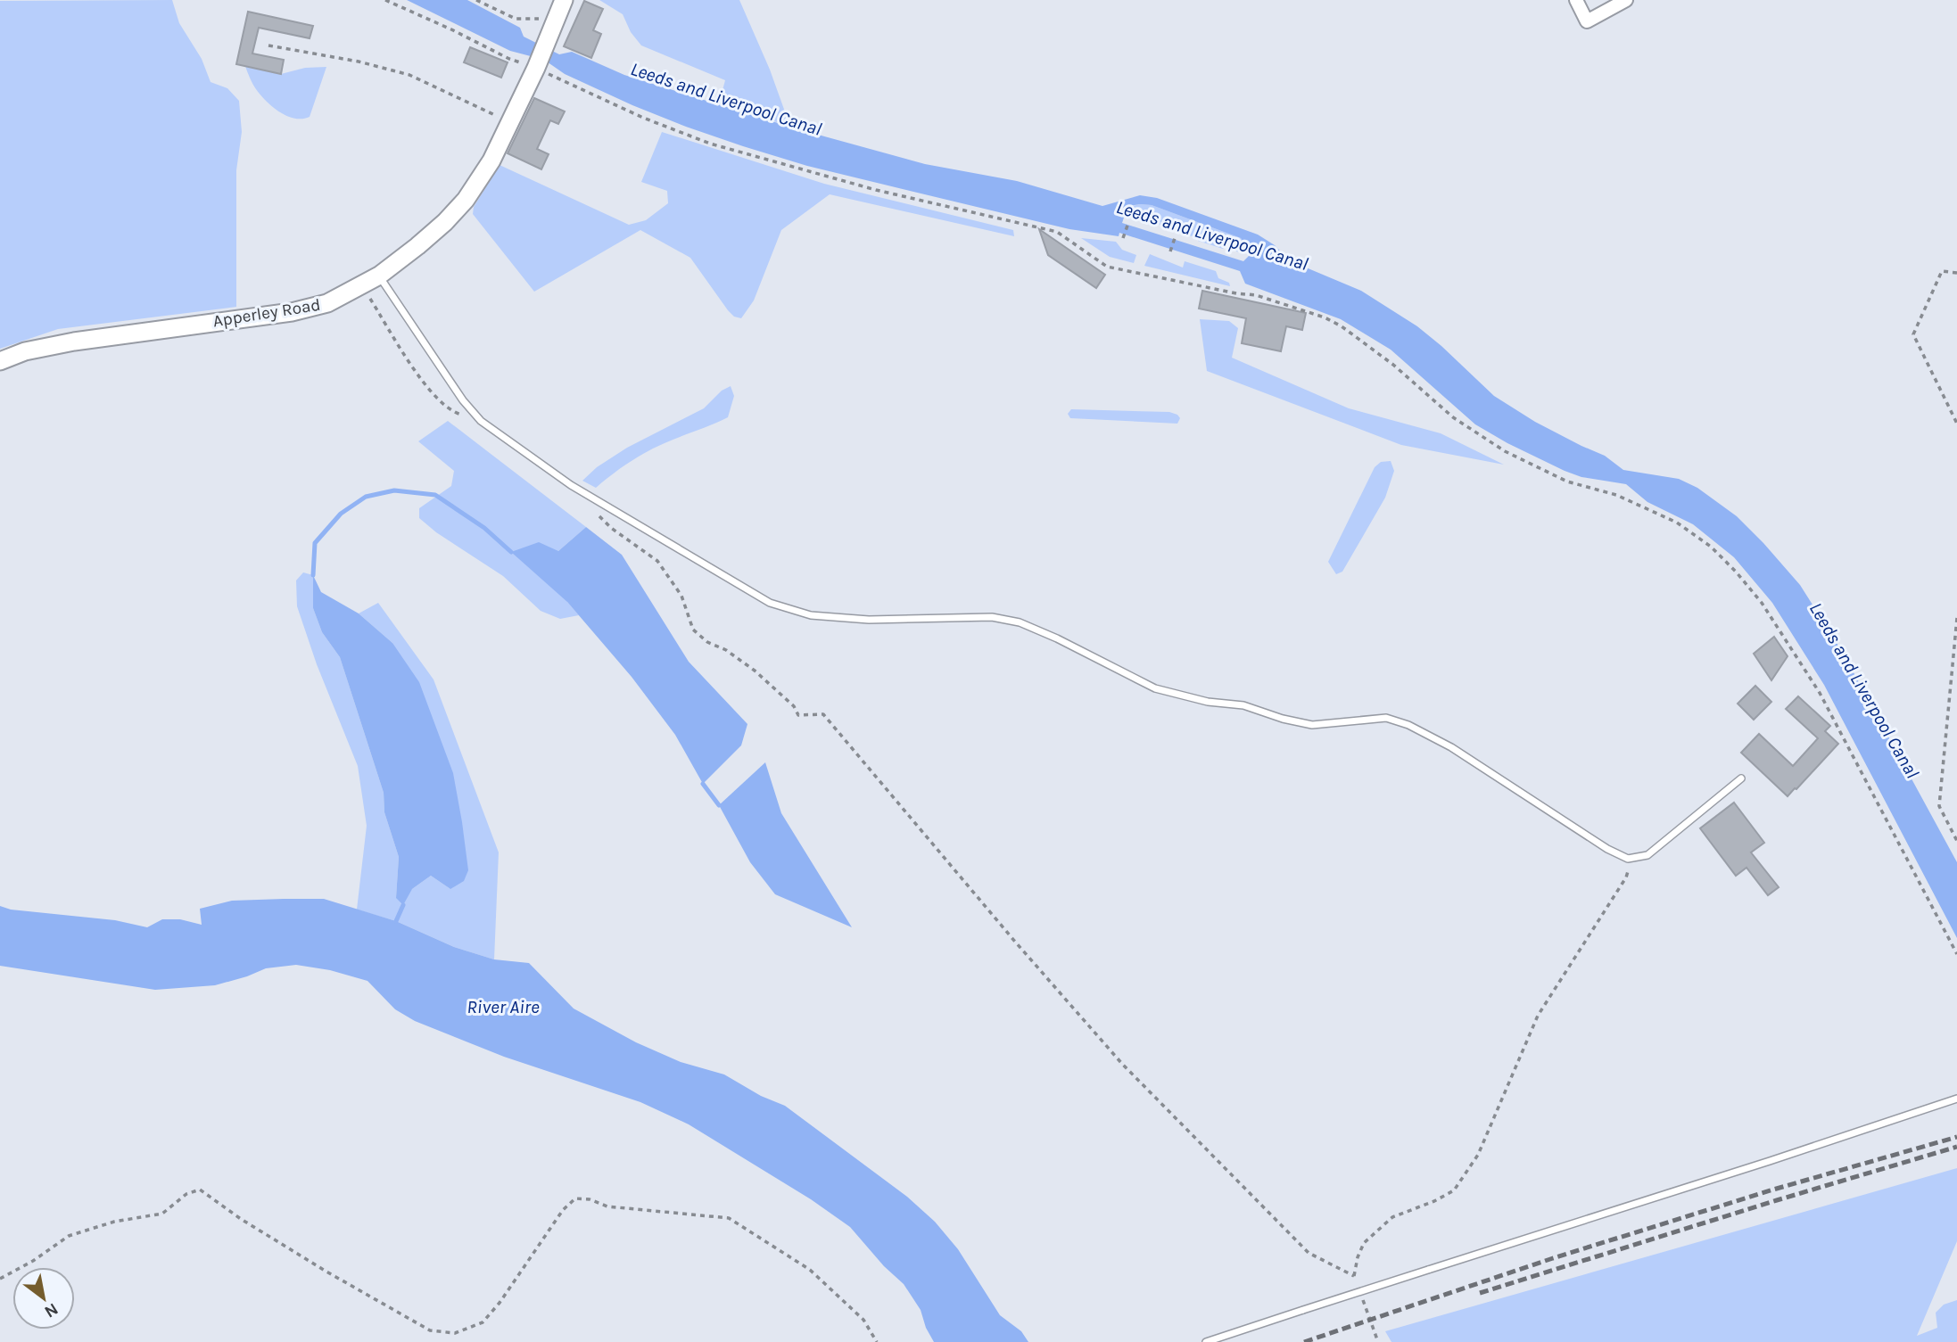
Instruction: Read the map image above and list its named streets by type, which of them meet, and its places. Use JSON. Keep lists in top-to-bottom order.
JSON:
{
  "streets": {
    "street": ["Apperley Road"]
  },
  "water": ["Leeds and Liverpool Canal", "River Aire"],
  "north": "bottom right"
}
